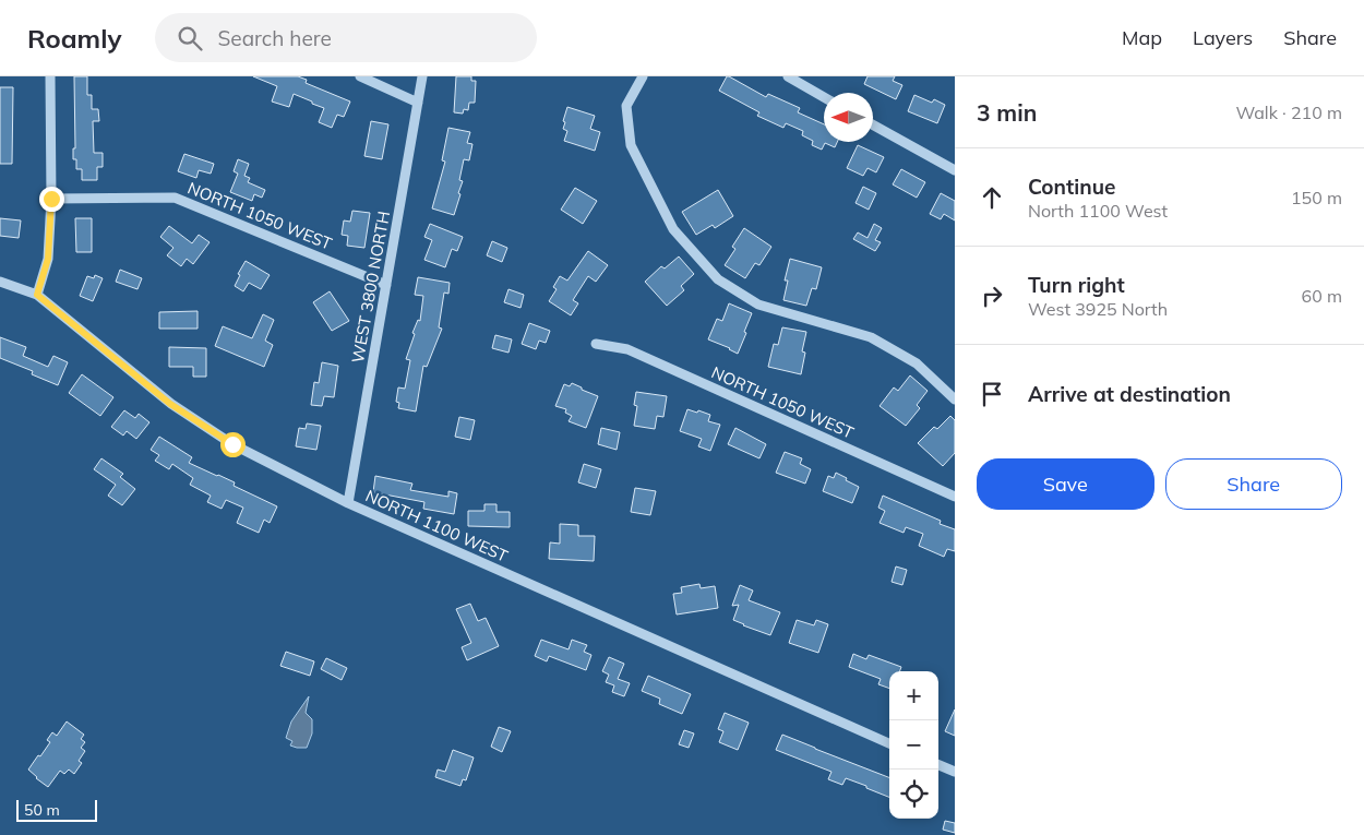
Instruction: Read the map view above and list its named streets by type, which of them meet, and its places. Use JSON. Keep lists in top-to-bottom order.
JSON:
{
  "streets": {
    "street": ["NORTH 1050 WEST", "WEST 3800 NORTH", "NORTH 1100 WEST"]
  },
  "crossings": [
    ["NORTH 1050 WEST", "WEST 3800 NORTH"],
    ["WEST 3800 NORTH", "NORTH 1100 WEST"]
  ],
  "scale_bar": "50 m",
  "north": "left",
  "page": {
    "header": "Roamly",
    "search": "Search here",
    "nav": ["Map", "Layers", "Share"],
    "heading": ["3 min", "Walk · 210 m"],
    "list": [
      ["Continue", "North 1100 West", "150 m"],
      ["Turn right", "West 3925 North", "60 m"],
      "Arrive at destination"
    ],
    "buttons": ["Save", "Share"],
    "map_buttons": ["+", "−"],
    "scale": "50 m"
  }
}
